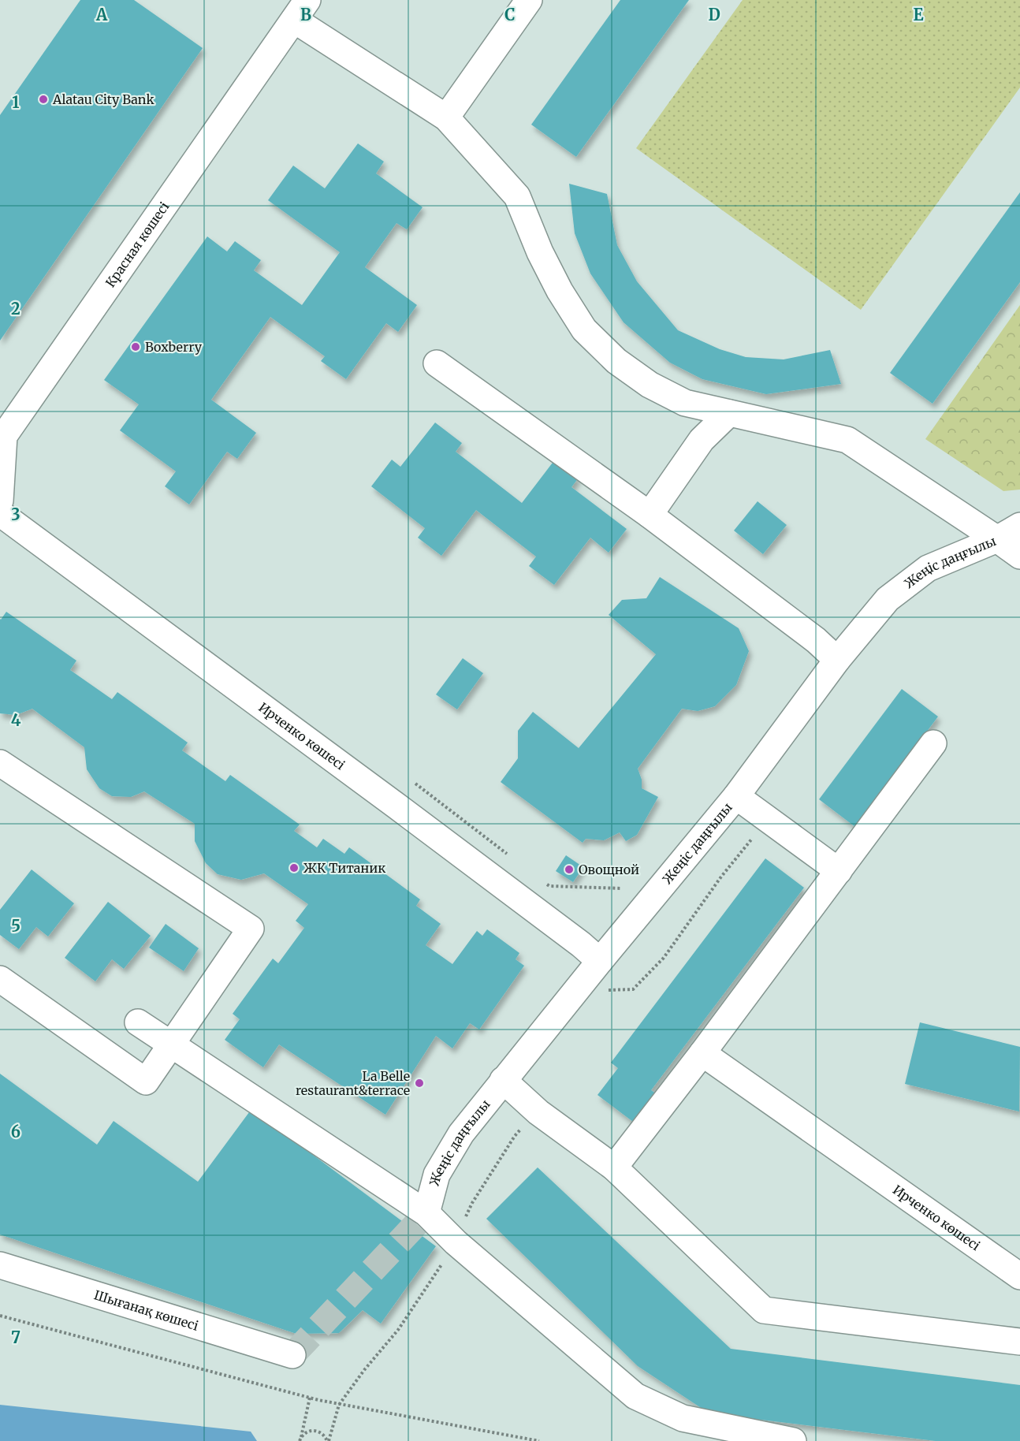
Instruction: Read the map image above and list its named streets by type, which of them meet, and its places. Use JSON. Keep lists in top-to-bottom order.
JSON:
{
  "streets": {
    "street": [
      "Красная көшесі",
      "Жеңіс даңғылы",
      "Ирченко көшесі",
      "Шығанақ көшесі"
    ]
  },
  "crossings": [
    ["Жеңіс даңғылы", "Ирченко көшесі"]
  ],
  "places": [
    "Alatau City Bank",
    "Boxberry",
    "ЖК Титаник",
    "Овощной",
    "La Belle restaurant&terrace"
  ],
  "grid": {
    "columns": [
      "A",
      "B",
      "C",
      "D",
      "E"
    ],
    "rows": [
      "1",
      "2",
      "3",
      "4",
      "5",
      "6",
      "7"
    ]
  }
}
